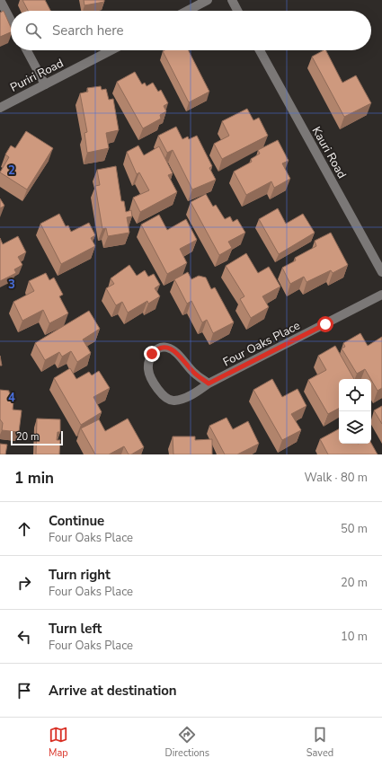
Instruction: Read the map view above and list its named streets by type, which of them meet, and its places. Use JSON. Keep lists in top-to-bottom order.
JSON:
{
  "streets": {
    "street": ["Puriri Road", "Kauri Road", "Four Oaks Place"]
  },
  "scale_bar": "20 m",
  "page": {
    "search": "Search here",
    "scale": "20 m",
    "heading": ["1 min", "Walk · 80 m"],
    "list": [
      ["Continue", "Four Oaks Place", "50 m"],
      ["Turn right", "Four Oaks Place", "20 m"],
      ["Turn left", "Four Oaks Place", "10 m"],
      "Arrive at destination"
    ],
    "nav": ["Map", "Directions", "Saved"]
  },
  "grid": {
    "rows": ["2", "3", "4"]
  }
}
